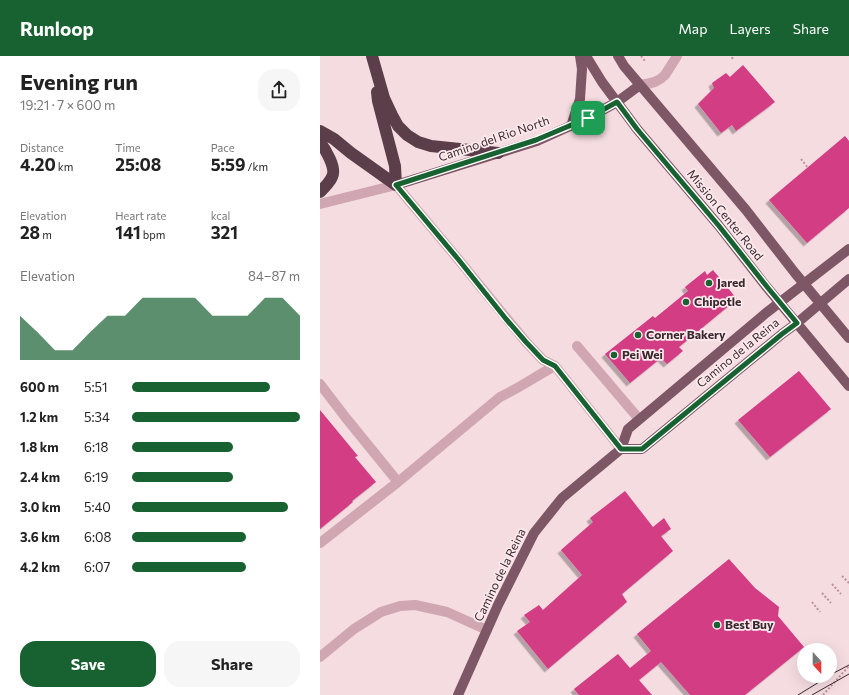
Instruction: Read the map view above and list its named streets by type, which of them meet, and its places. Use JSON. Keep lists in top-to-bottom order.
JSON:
{
  "streets": {
    "main road": ["Camino del Rio North", "Mission Center Road", "Camino de la Reina"]
  },
  "crossings": [
    ["Camino del Rio North", "Mission Center Road"],
    ["Mission Center Road", "Camino de la Reina"]
  ],
  "places": [
    "Jared",
    "Chipotle",
    "Corner Bakery",
    "Pei Wei",
    "Best Buy"
  ],
  "north": "bottom",
  "page": {
    "header": "Runloop",
    "nav": ["Map", "Layers", "Share"],
    "heading": ["Evening run", "19:21 · 7 × 600 m"],
    "stats": [
      ["Distance", "4.20 km"],
      ["Time", "25:08"],
      ["Pace", "5:59 /km"],
      ["Elevation", "28 m"],
      ["Heart rate", "141 bpm"],
      ["kcal", "321"]
    ],
    "chart": ["Elevation", "84–87 m"],
    "list": [
      {
        "name": "600 m",
        "note": "5:51"
      },
      {
        "name": "1.2 km",
        "note": "5:34"
      },
      {
        "name": "1.8 km",
        "note": "6:18"
      },
      {
        "name": "2.4 km",
        "note": "6:19"
      },
      {
        "name": "3.0 km",
        "note": "5:40"
      },
      {
        "name": "3.6 km",
        "note": "6:08"
      },
      {
        "name": "4.2 km",
        "note": "6:07"
      }
    ],
    "buttons": ["Save", "Share"]
  }
}
